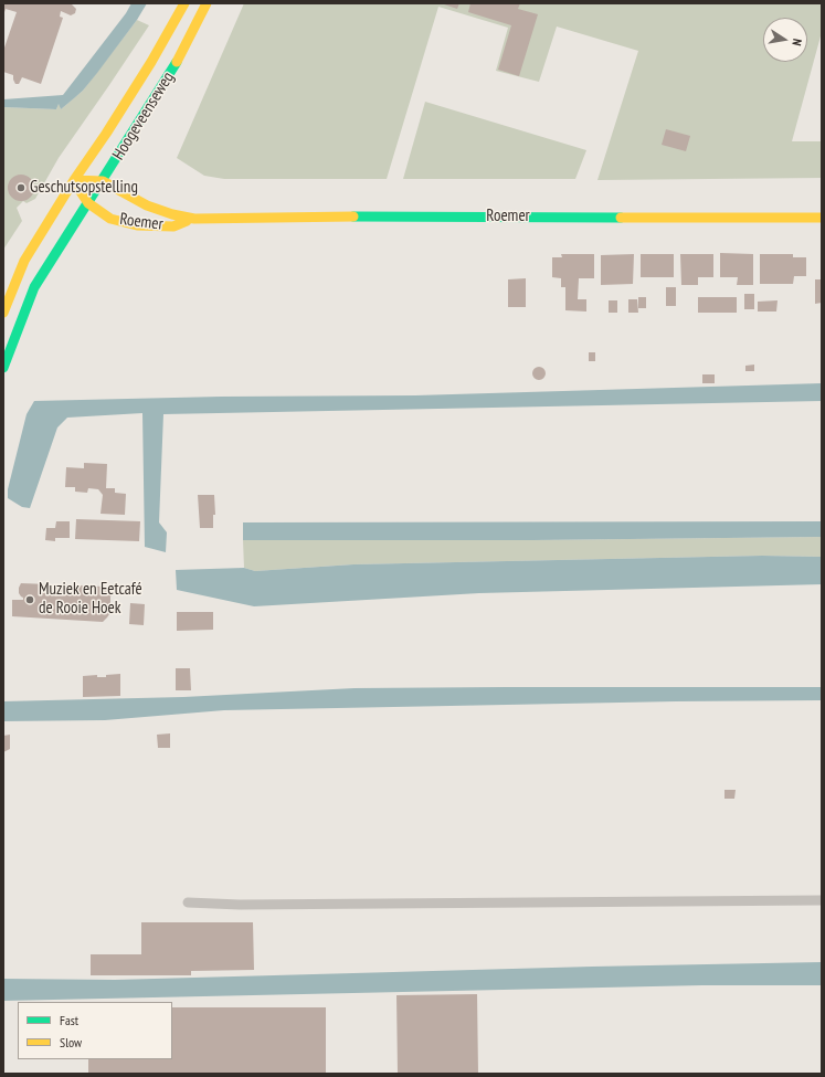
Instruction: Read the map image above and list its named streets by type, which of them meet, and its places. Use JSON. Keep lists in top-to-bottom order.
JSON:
{
  "streets": {
    "street": ["Hoogeveenseweg", "Roemer"]
  },
  "crossings": [
    ["Hoogeveenseweg", "Roemer"]
  ],
  "places": ["Geschutsopstelling", "Muziek en Eetcafé de Rooie Hoek"],
  "legend": ["Fast", "Slow"],
  "north": "right"
}
